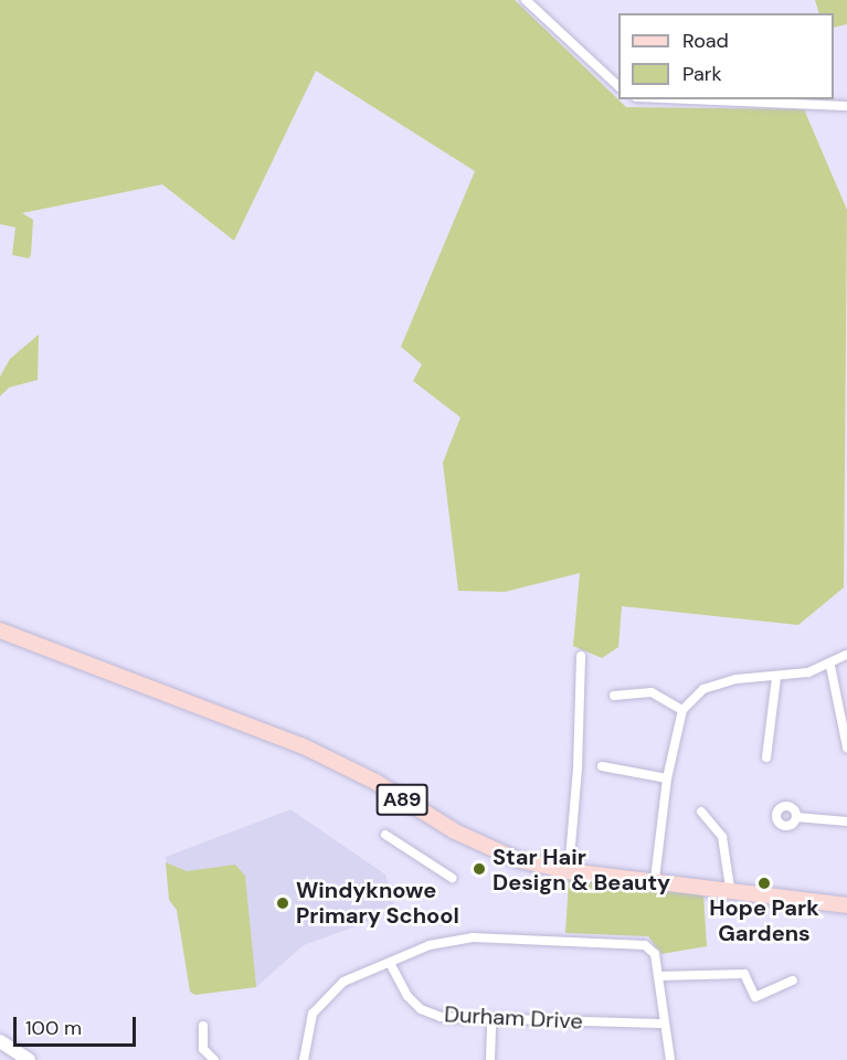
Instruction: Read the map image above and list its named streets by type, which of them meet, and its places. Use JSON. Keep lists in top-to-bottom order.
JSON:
{
  "streets": {
    "main road": ["A89"],
    "street": ["Durham Drive"]
  },
  "places": ["Star Hair Design & Beauty", "Hope Park Gardens", "Windyknowe Primary School"],
  "legend": ["Road", "Park"],
  "scale_bar": "100 m"
}
